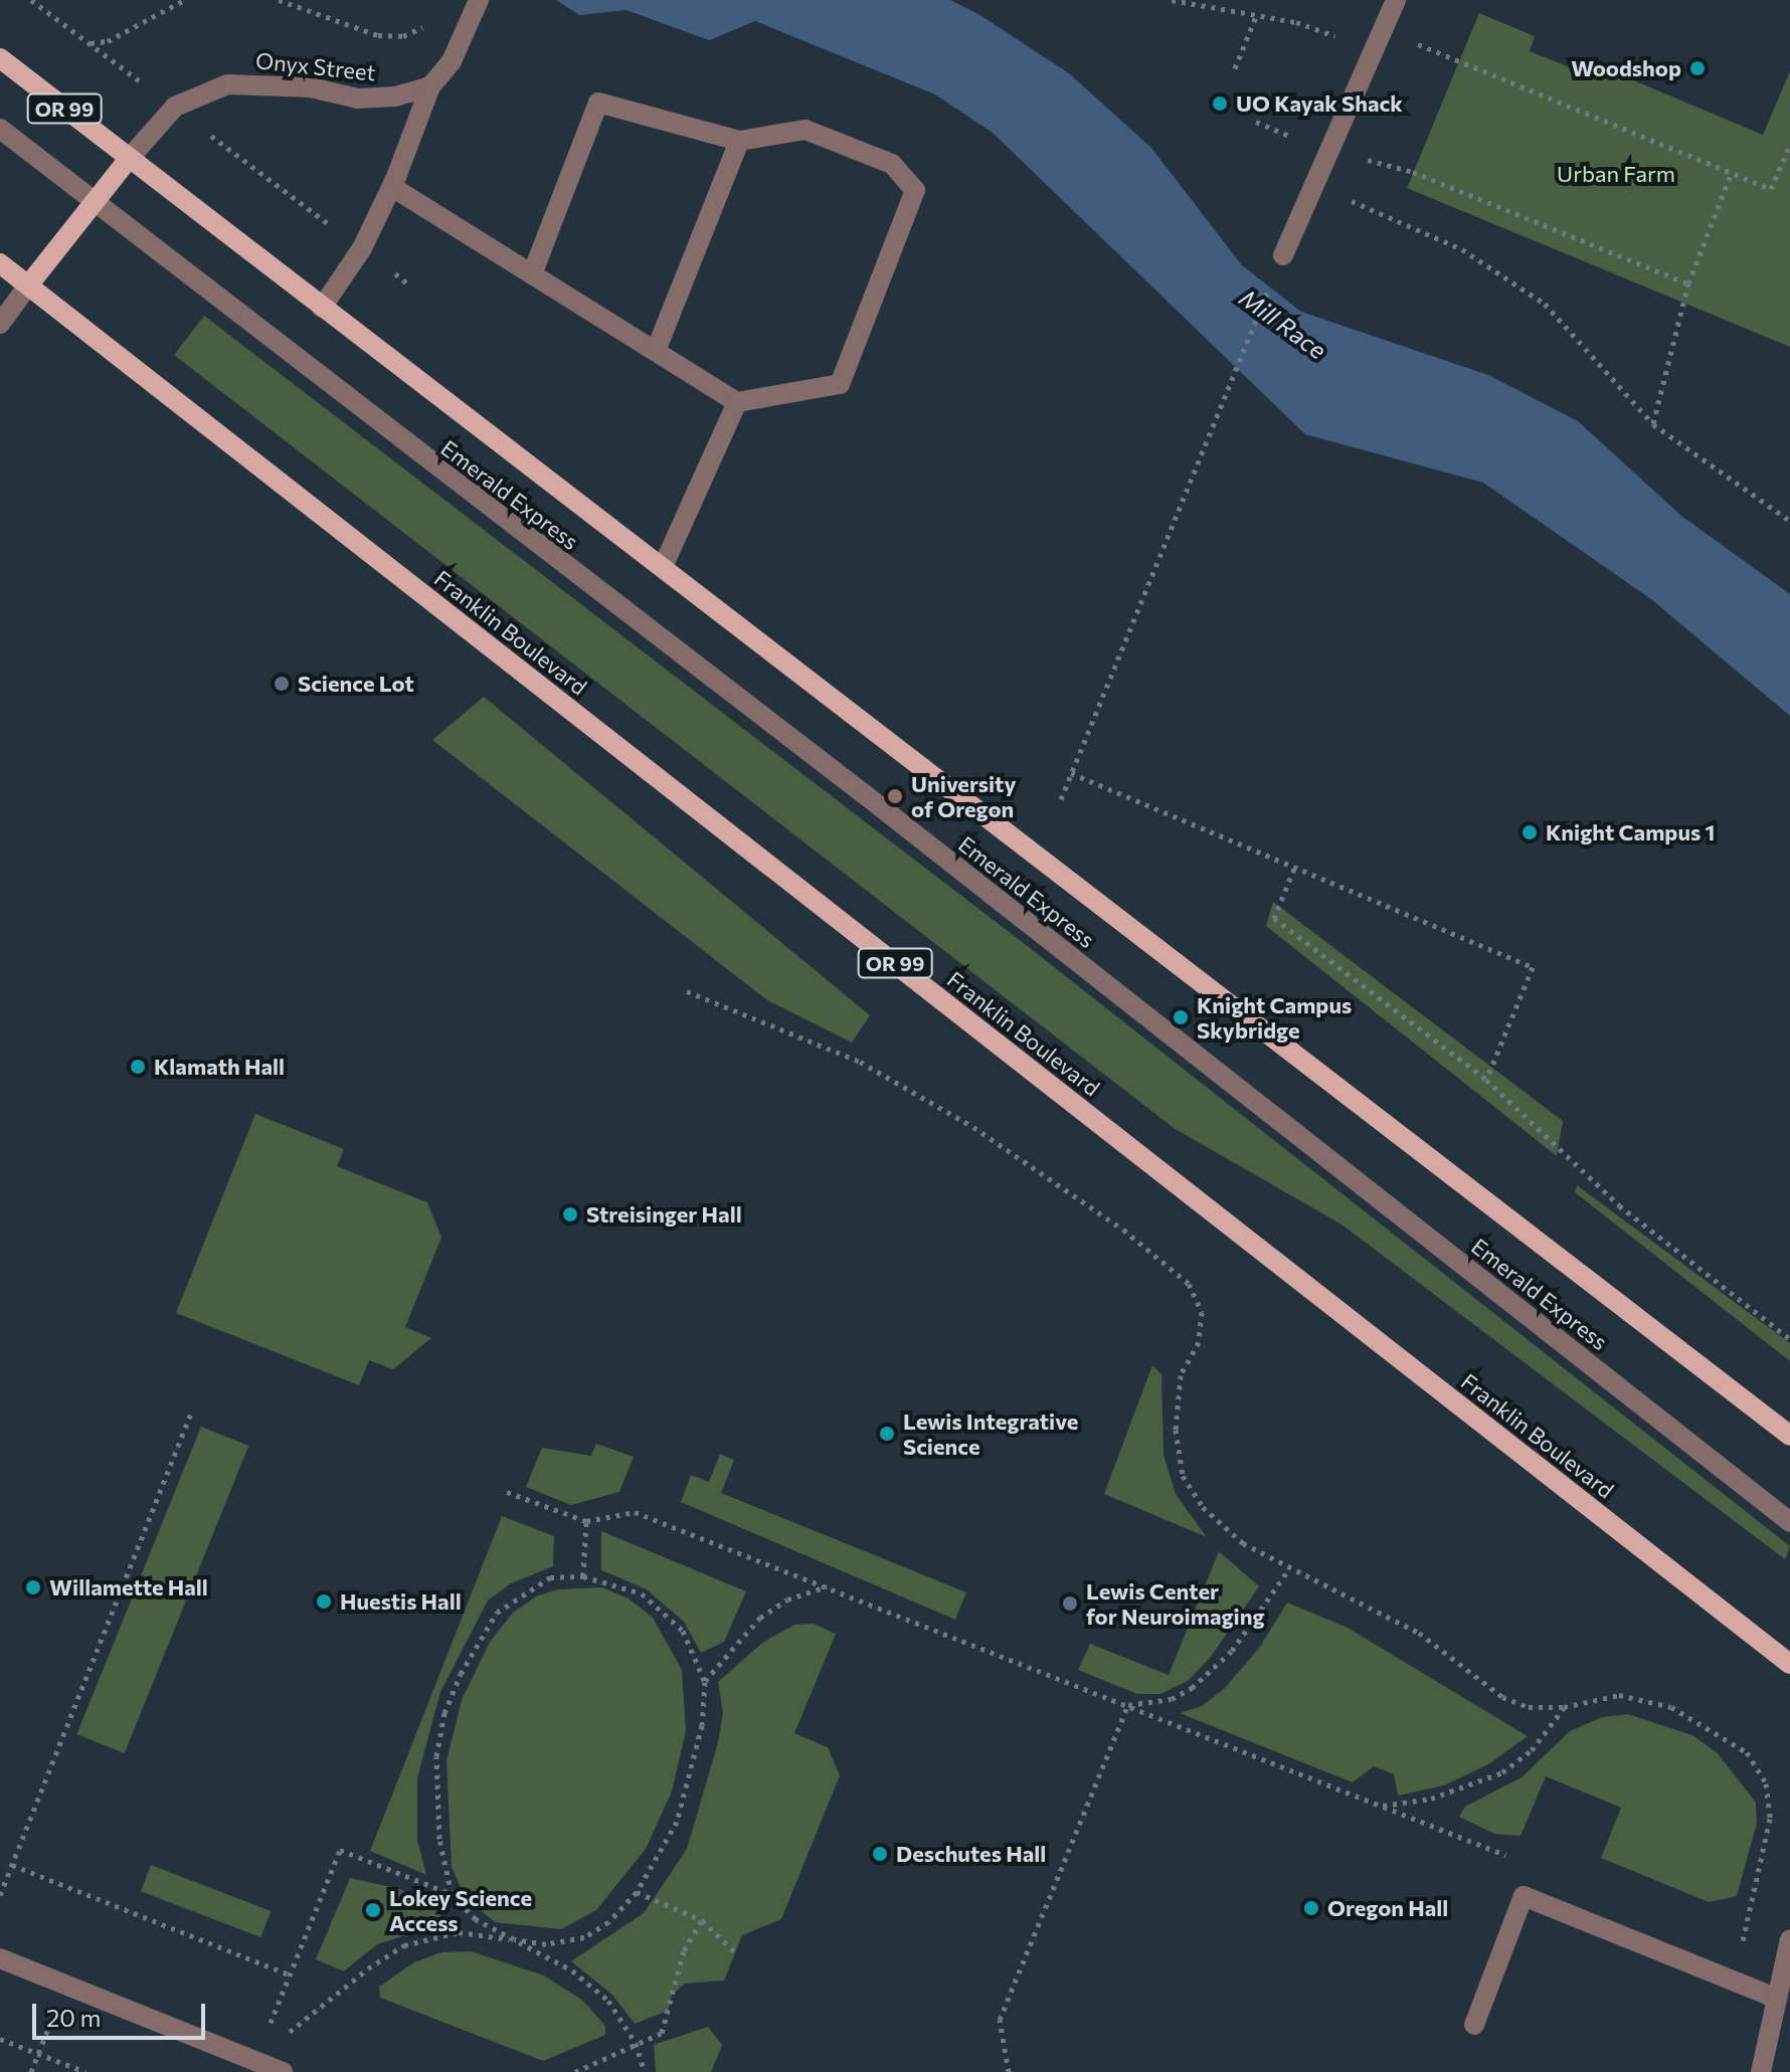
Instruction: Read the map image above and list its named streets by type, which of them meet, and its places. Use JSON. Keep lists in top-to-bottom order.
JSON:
{
  "streets": {
    "main road": ["OR 99", "Franklin Boulevard"],
    "street": ["Onyx Street", "Emerald Express"]
  },
  "crossings": [
    ["Onyx Street", "OR 99"]
  ],
  "water": ["Mill Race"],
  "parks": ["Urban Farm"],
  "places": [
    "Woodshop",
    "UO Kayak Shack",
    "Science Lot",
    "University of Oregon",
    "Knight Campus 1",
    "Knight Campus Skybridge",
    "Klamath Hall",
    "Streisinger Hall",
    "Lewis Integrative Science",
    "Willamette Hall",
    "Huestis Hall",
    "Lewis Center for Neuroimaging",
    "Deschutes Hall",
    "Oregon Hall",
    "Lokey Science Access"
  ],
  "scale_bar": "20 m"
}
